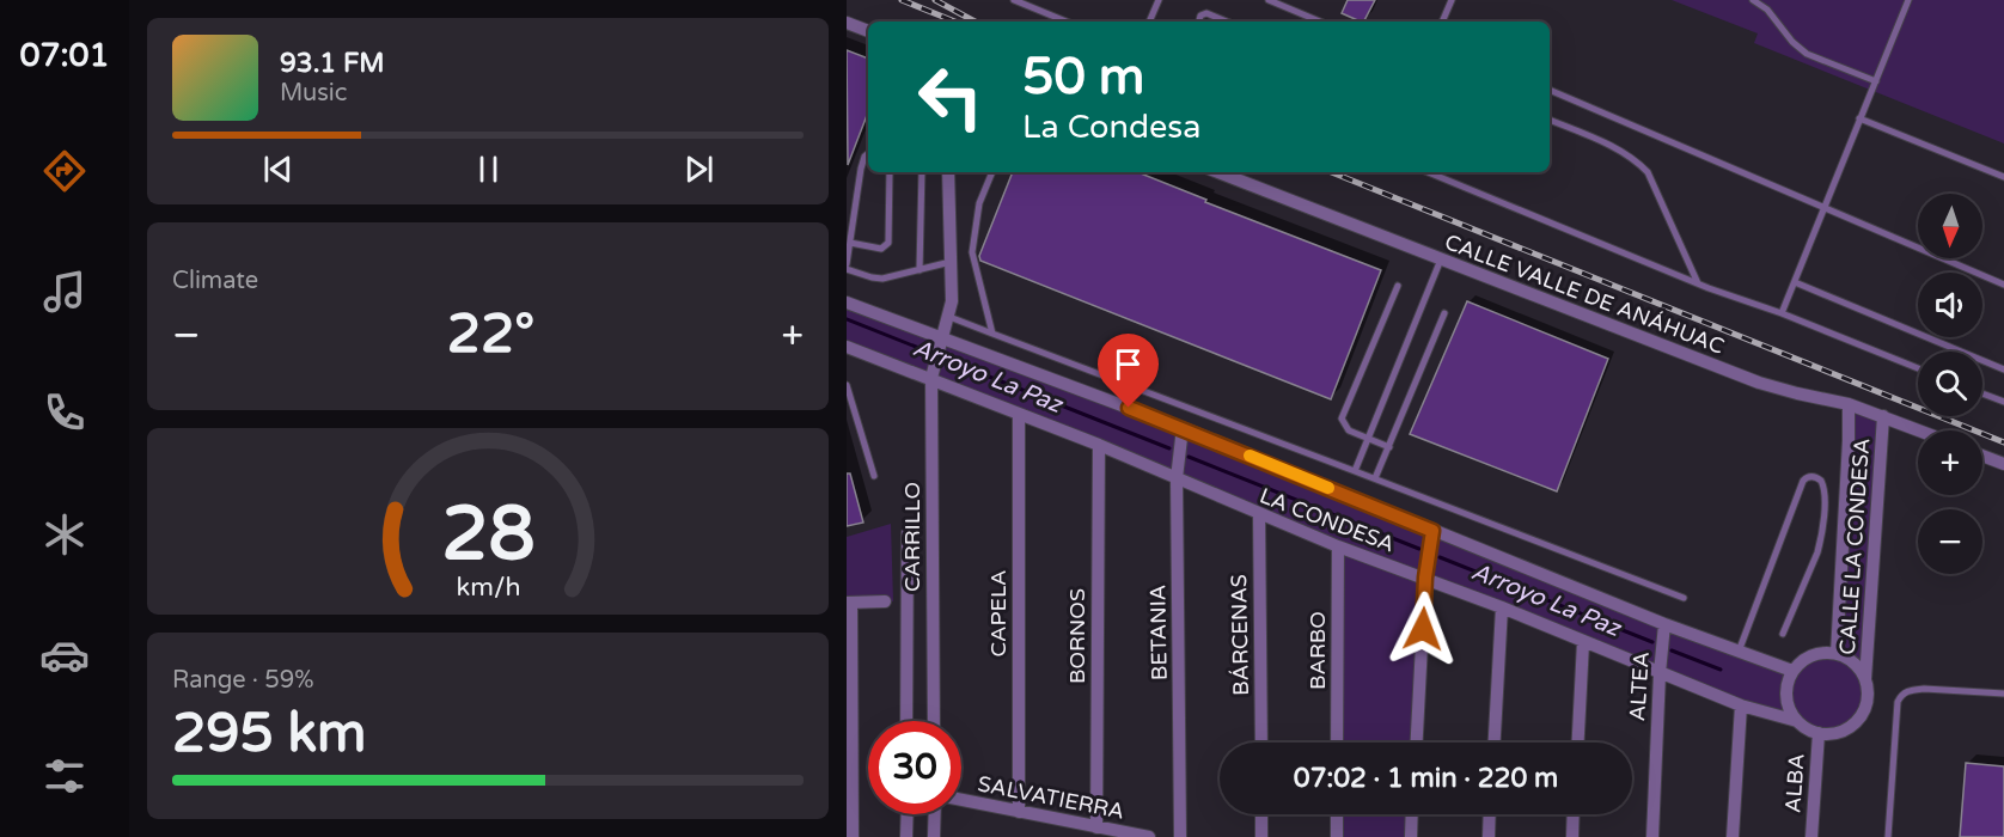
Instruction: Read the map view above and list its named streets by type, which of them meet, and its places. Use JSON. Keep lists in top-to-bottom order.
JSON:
{
  "streets": {
    "street": [
      "CALLE VALLE DE ANÁHUAC",
      "LA CONDESA",
      "CARRILLO",
      "CALLE LA CONDESA",
      "CAPELA",
      "BETANIA",
      "BÁRCENAS",
      "BORNOS",
      "BARBO",
      "ALTEA",
      "ALBA",
      "SALVATIERRA"
    ]
  },
  "crossings": [
    ["CALLE VALLE DE ANÁHUAC", "CALLE LA CONDESA"],
    ["LA CONDESA", "CARRILLO"],
    ["LA CONDESA", "CALLE LA CONDESA"],
    ["LA CONDESA", "CAPELA"],
    ["LA CONDESA", "BETANIA"],
    ["LA CONDESA", "BÁRCENAS"],
    ["LA CONDESA", "BORNOS"],
    ["LA CONDESA", "BARBO"],
    ["LA CONDESA", "ALTEA"],
    ["LA CONDESA", "ALBA"],
    ["CALLE LA CONDESA", "ALBA"],
    ["CAPELA", "SALVATIERRA"],
    ["BORNOS", "SALVATIERRA"]
  ],
  "water": ["Arroyo La Paz"],
  "north": "bottom",
  "page": {
    "tabs": "07:01",
    "turn": ["50 m", "La Condesa"],
    "song": ["93.1 FM", "Music"],
    "map_buttons": ["+", "−"],
    "tile": [
      "Climate",
      ["Range · 59%", "295 km"]
    ],
    "heat": ["−", "22°", "+"],
    "limit": "30",
    "trip": "07:02 · 1 min · 220 m",
    "gauge": ["28", "km/h"]
  }
}
